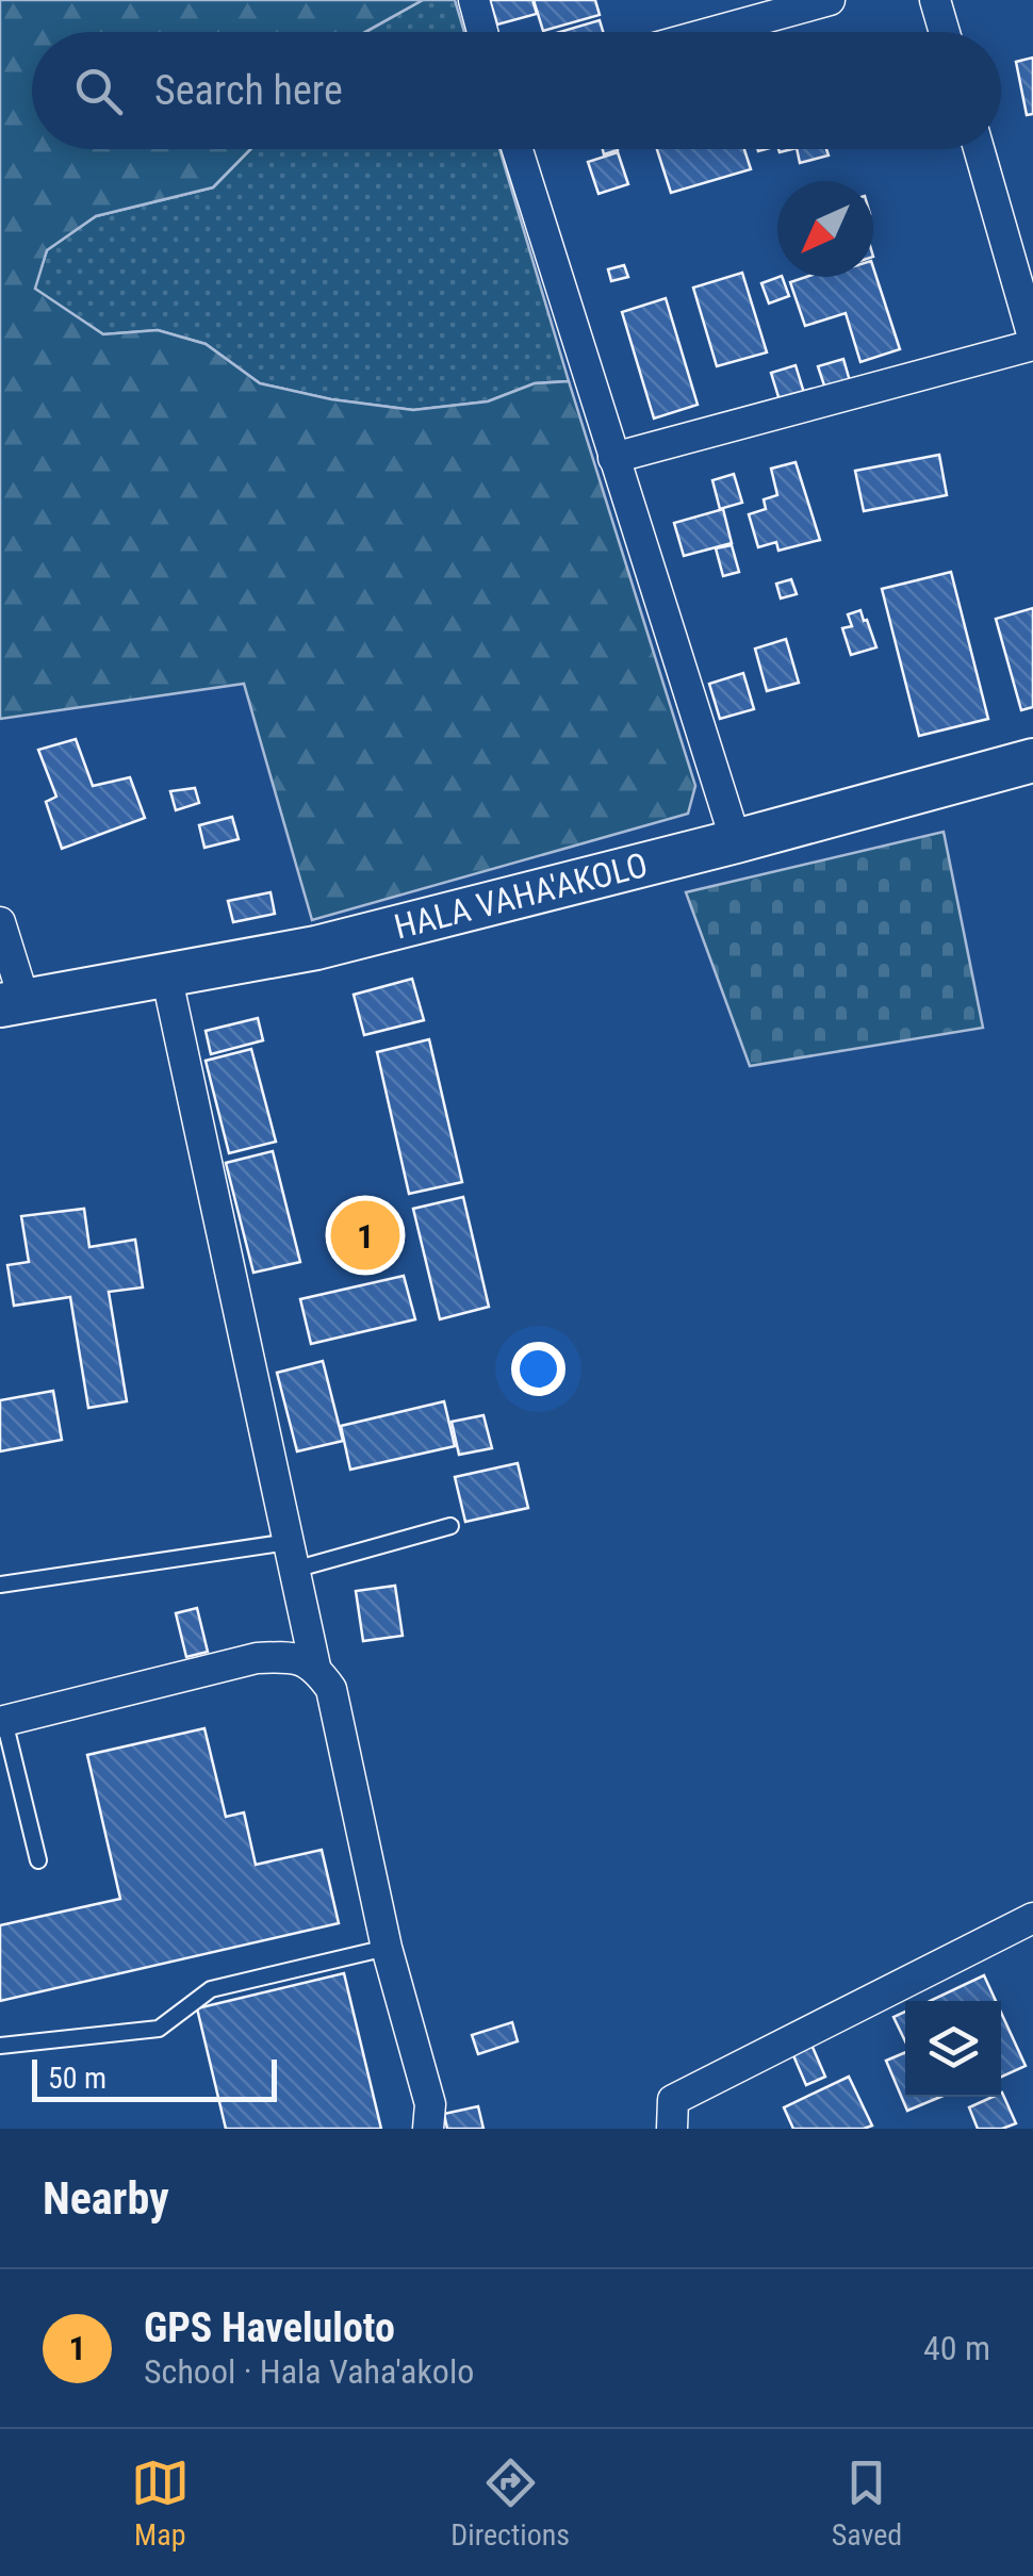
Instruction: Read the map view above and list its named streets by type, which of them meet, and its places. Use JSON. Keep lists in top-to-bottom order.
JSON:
{
  "streets": {
    "main road": ["HALA VAHA'AKOLO"]
  },
  "scale_bar": "50 m",
  "north": "bottom left",
  "page": {
    "search": "Search here",
    "pins": "1",
    "scale": "50 m",
    "heading": "Nearby",
    "list": [
      {
        "mark": "1",
        "name": "GPS Haveluloto",
        "note": "School · Hala Vaha'akolo",
        "value": "40 m"
      }
    ],
    "nav": ["Map", "Directions", "Saved"]
  }
}
